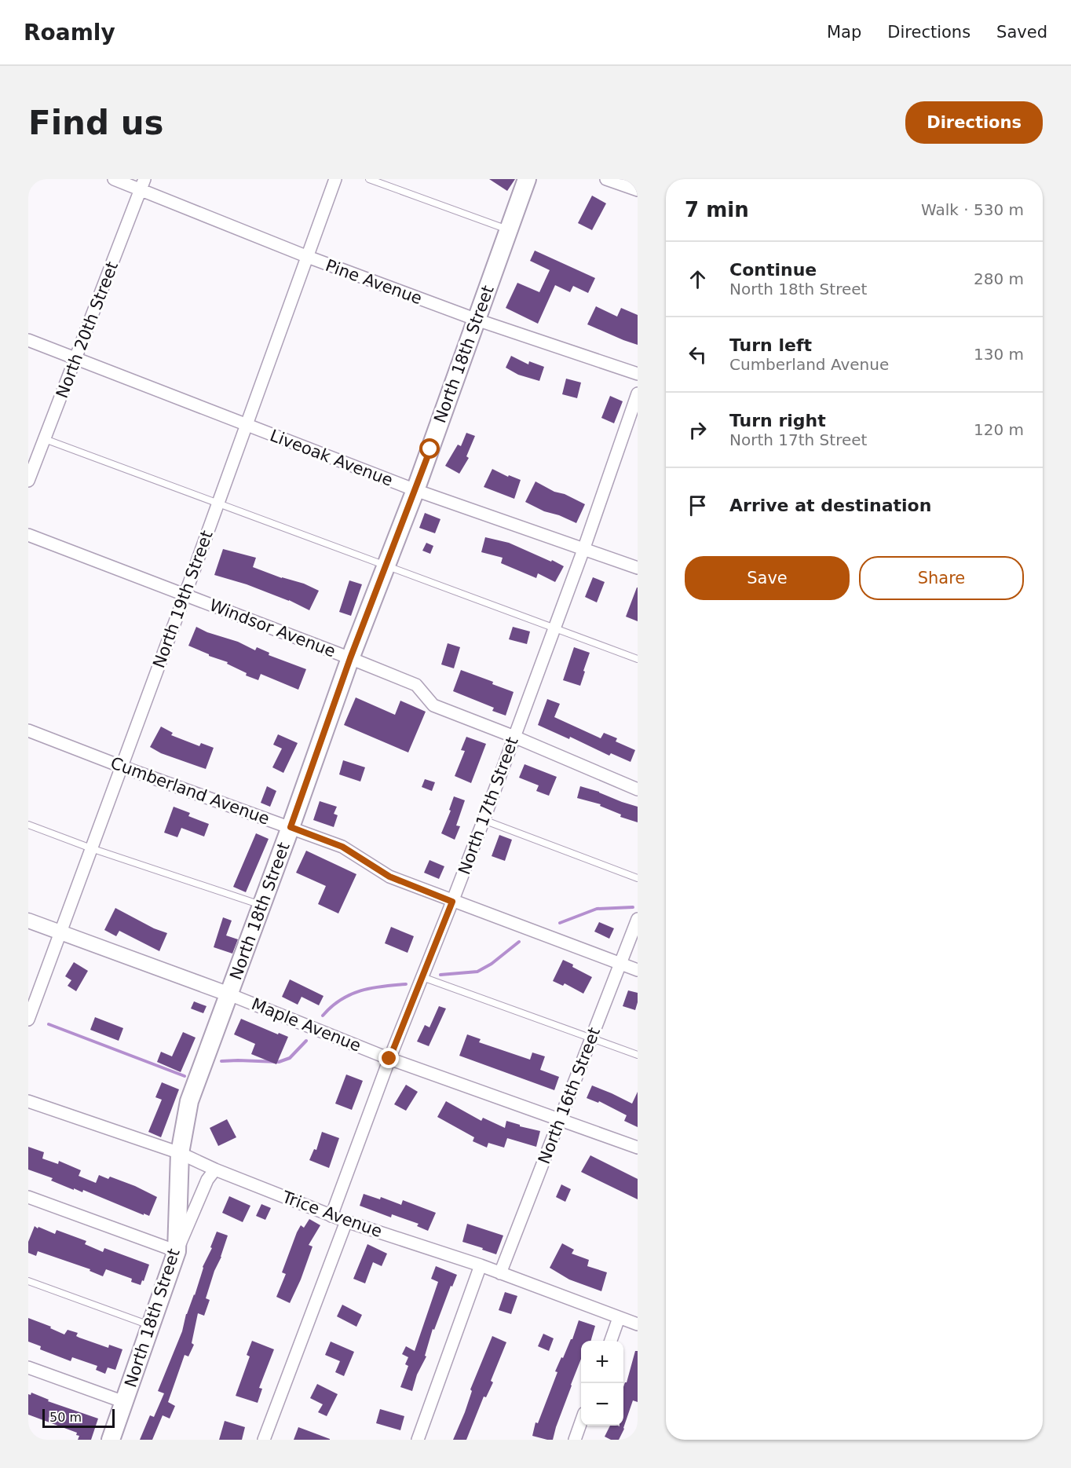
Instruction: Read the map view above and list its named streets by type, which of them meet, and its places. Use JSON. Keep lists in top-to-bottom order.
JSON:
{
  "streets": {
    "main road": ["North 18th Street"],
    "street": [
      "Pine Avenue",
      "North 20th Street",
      "Liveoak Avenue",
      "North 19th Street",
      "Windsor Avenue",
      "Cumberland Avenue",
      "North 17th Street",
      "Maple Avenue",
      "North 16th Street",
      "Trice Avenue"
    ]
  },
  "crossings": [
    ["Pine Avenue", "North 20th Street"],
    ["Pine Avenue", "North 18th Street"],
    ["Pine Avenue", "North 19th Street"],
    ["North 20th Street", "Liveoak Avenue"],
    ["North 18th Street", "Liveoak Avenue"],
    ["North 18th Street", "Windsor Avenue"],
    ["North 18th Street", "Cumberland Avenue"],
    ["North 18th Street", "Maple Avenue"],
    ["North 18th Street", "Trice Avenue"],
    ["Liveoak Avenue", "North 19th Street"],
    ["Liveoak Avenue", "North 17th Street"],
    ["North 19th Street", "Windsor Avenue"],
    ["North 19th Street", "Cumberland Avenue"],
    ["North 19th Street", "Maple Avenue"],
    ["Windsor Avenue", "North 17th Street"],
    ["Cumberland Avenue", "North 17th Street"],
    ["Cumberland Avenue", "North 16th Street"],
    ["North 17th Street", "Maple Avenue"],
    ["North 17th Street", "Trice Avenue"],
    ["Maple Avenue", "North 16th Street"],
    ["North 16th Street", "Trice Avenue"]
  ],
  "scale_bar": "50 m",
  "page": {
    "header": "Roamly",
    "nav": ["Map", "Directions", "Saved"],
    "buttons": [
      "Directions",
      ["Save", "Share"]
    ],
    "title": "Find us",
    "heading": ["7 min", "Walk · 530 m"],
    "list": [
      ["Continue", "North 18th Street", "280 m"],
      ["Turn left", "Cumberland Avenue", "130 m"],
      ["Turn right", "North 17th Street", "120 m"],
      "Arrive at destination"
    ],
    "map_buttons": ["+", "−"],
    "scale": "50 m"
  }
}
